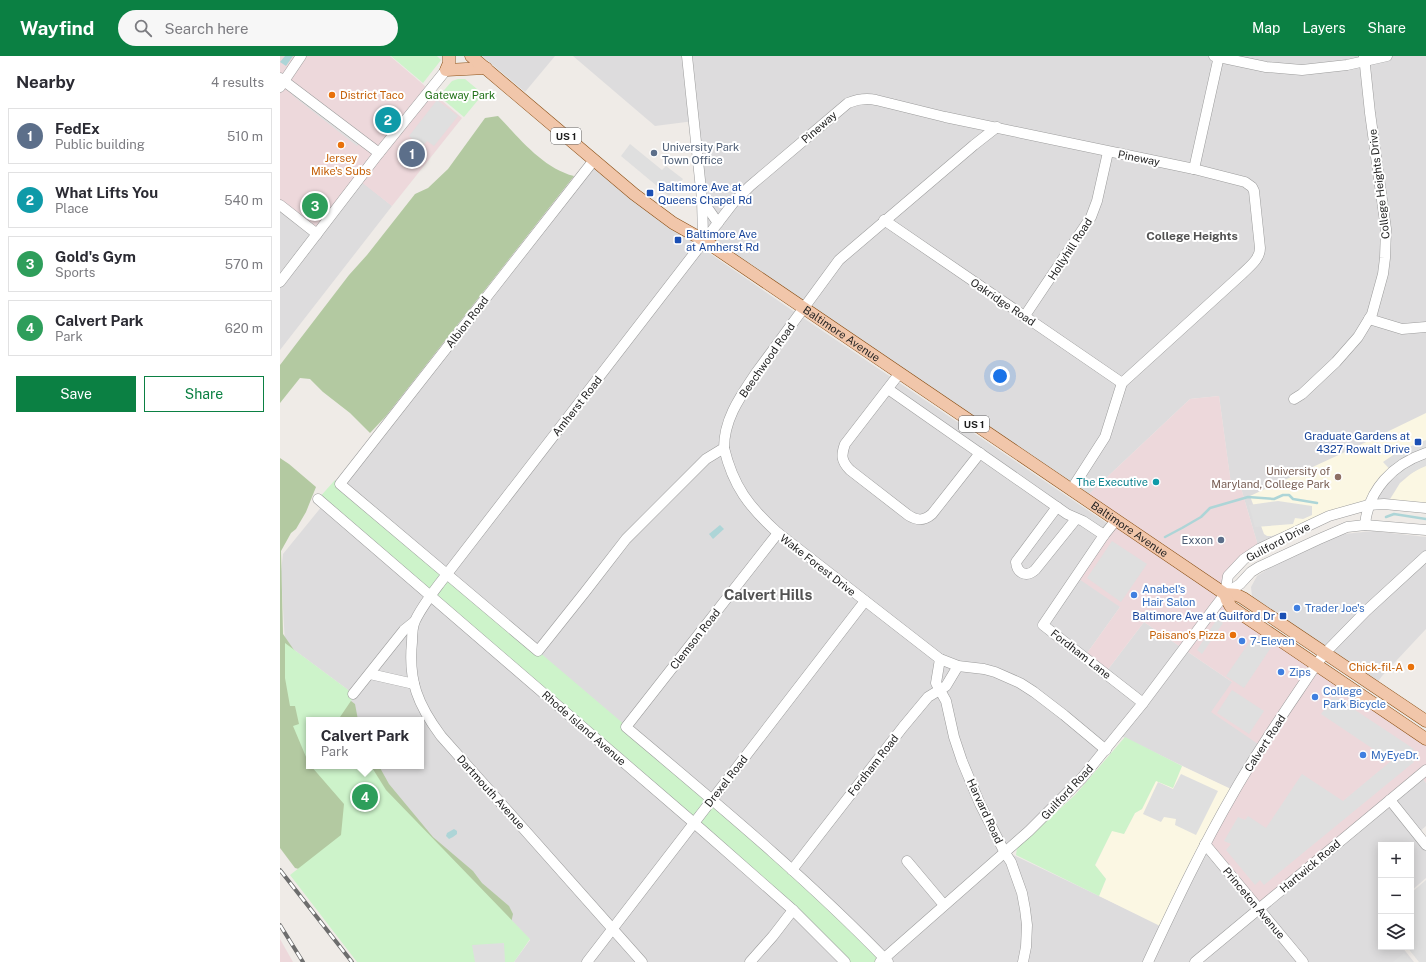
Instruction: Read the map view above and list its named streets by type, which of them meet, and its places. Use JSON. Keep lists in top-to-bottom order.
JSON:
{
  "streets": {
    "main road": ["US 1", "Baltimore Avenue"],
    "street": [
      "Pineway",
      "College Heights Drive",
      "Hollyhill Road",
      "Oakridge Road",
      "Albion Road",
      "Beechwood Road",
      "Amherst Road",
      "Guilford Drive",
      "Wake Forest Drive",
      "Clemson Road",
      "Fordham Lane",
      "Rhode Island Avenue",
      "Calvert Road",
      "Fordham Road",
      "Drexel Road",
      "Dartmouth Avenue",
      "Guilford Road",
      "Harvard Road",
      "Hartwick Road",
      "Princeton Avenue"
    ]
  },
  "crossings": [
    ["Pineway", "Hollyhill Road"],
    ["Pineway", "Oakridge Road"],
    ["Pineway", "Baltimore Avenue"],
    ["Pineway", "Beechwood Road"],
    ["Pineway", "Amherst Road"],
    ["Hollyhill Road", "Oakridge Road"],
    ["Oakridge Road", "Beechwood Road"],
    ["Albion Road", "Baltimore Avenue"],
    ["Albion Road", "Amherst Road"],
    ["Baltimore Avenue", "Beechwood Road"],
    ["Baltimore Avenue", "Amherst Road"],
    ["Baltimore Avenue", "Guilford Drive"],
    ["Baltimore Avenue", "Fordham Lane"],
    ["Baltimore Avenue", "Calvert Road"],
    ["Baltimore Avenue", "Guilford Road"],
    ["Beechwood Road", "Wake Forest Drive"],
    ["Amherst Road", "Rhode Island Avenue"],
    ["Amherst Road", "Dartmouth Avenue"],
    ["Guilford Drive", "Guilford Road"],
    ["Wake Forest Drive", "Clemson Road"],
    ["Wake Forest Drive", "Drexel Road"],
    ["Clemson Road", "Drexel Road"],
    ["Fordham Lane", "Guilford Road"],
    ["Rhode Island Avenue", "Drexel Road"],
    ["Rhode Island Avenue", "Dartmouth Avenue"],
    ["Calvert Road", "Princeton Avenue"],
    ["Fordham Road", "Harvard Road"],
    ["Drexel Road", "Dartmouth Avenue"],
    ["Guilford Road", "Harvard Road"],
    ["Hartwick Road", "Princeton Avenue"]
  ],
  "districts": ["College Heights", "Calvert Hills"],
  "parks": ["Gateway Park"],
  "places": {
    "other": [
      "District Taco",
      "Jersey Mike's Subs",
      "University Park Town Office",
      "University of Maryland, College Park",
      "The Executive",
      "Exxon",
      "Anabel's Hair Salon",
      "Trader Joe's",
      "Paisano's Pizza",
      "7-Eleven",
      "Chick-fil-A",
      "Zips",
      "College Park Bicycle",
      "MyEyeDr."
    ],
    "transit": [
      "Baltimore Ave at Queens Chapel Rd",
      "Baltimore Ave at Amherst Rd",
      "Graduate Gardens at 4327 Rowalt Drive",
      "Baltimore Ave at Guilford Dr"
    ]
  },
  "page": {
    "header": "Wayfind",
    "search": "Search here",
    "nav": ["Map", "Layers", "Share"],
    "heading": ["Nearby", "4 results"],
    "pins": [
      "2",
      "1",
      "3",
      "4"
    ],
    "list": [
      {
        "mark": "1",
        "name": "FedEx",
        "note": "Public building",
        "value": "510 m"
      },
      {
        "mark": "2",
        "name": "What Lifts You",
        "note": "Place",
        "value": "540 m"
      },
      {
        "mark": "3",
        "name": "Gold's Gym",
        "note": "Sports",
        "value": "570 m"
      },
      {
        "mark": "4",
        "name": "Calvert Park",
        "note": "Park",
        "value": "620 m"
      }
    ],
    "buttons": ["Save", "Share"],
    "popup": ["Calvert Park", "Park"],
    "map_buttons": ["+", "−"]
  }
}
